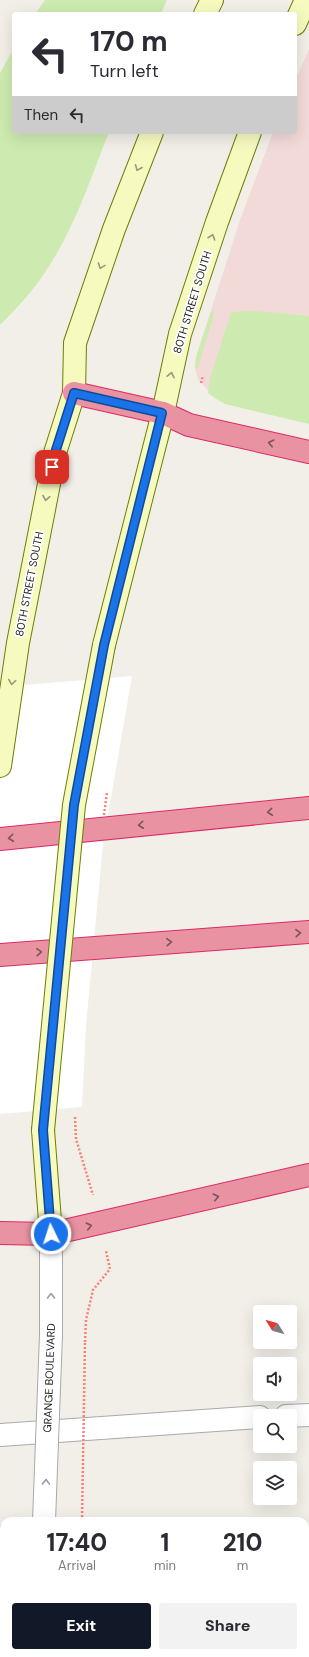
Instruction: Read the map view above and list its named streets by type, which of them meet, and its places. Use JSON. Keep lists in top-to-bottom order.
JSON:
{
  "streets": {
    "main road": ["80TH STREET SOUTH"],
    "street": ["GRANGE BOULEVARD"]
  },
  "crossings": [
    ["80TH STREET SOUTH", "GRANGE BOULEVARD"]
  ],
  "one_way": ["GRANGE BOULEVARD"],
  "north": "top left",
  "page": {
    "turn": ["170 m", "Turn left"],
    "then": "Then",
    "eta": [
      "17:40",
      "Arrival",
      "1",
      "min",
      "210",
      "m"
    ],
    "buttons": ["Exit", "Share"]
  }
}
